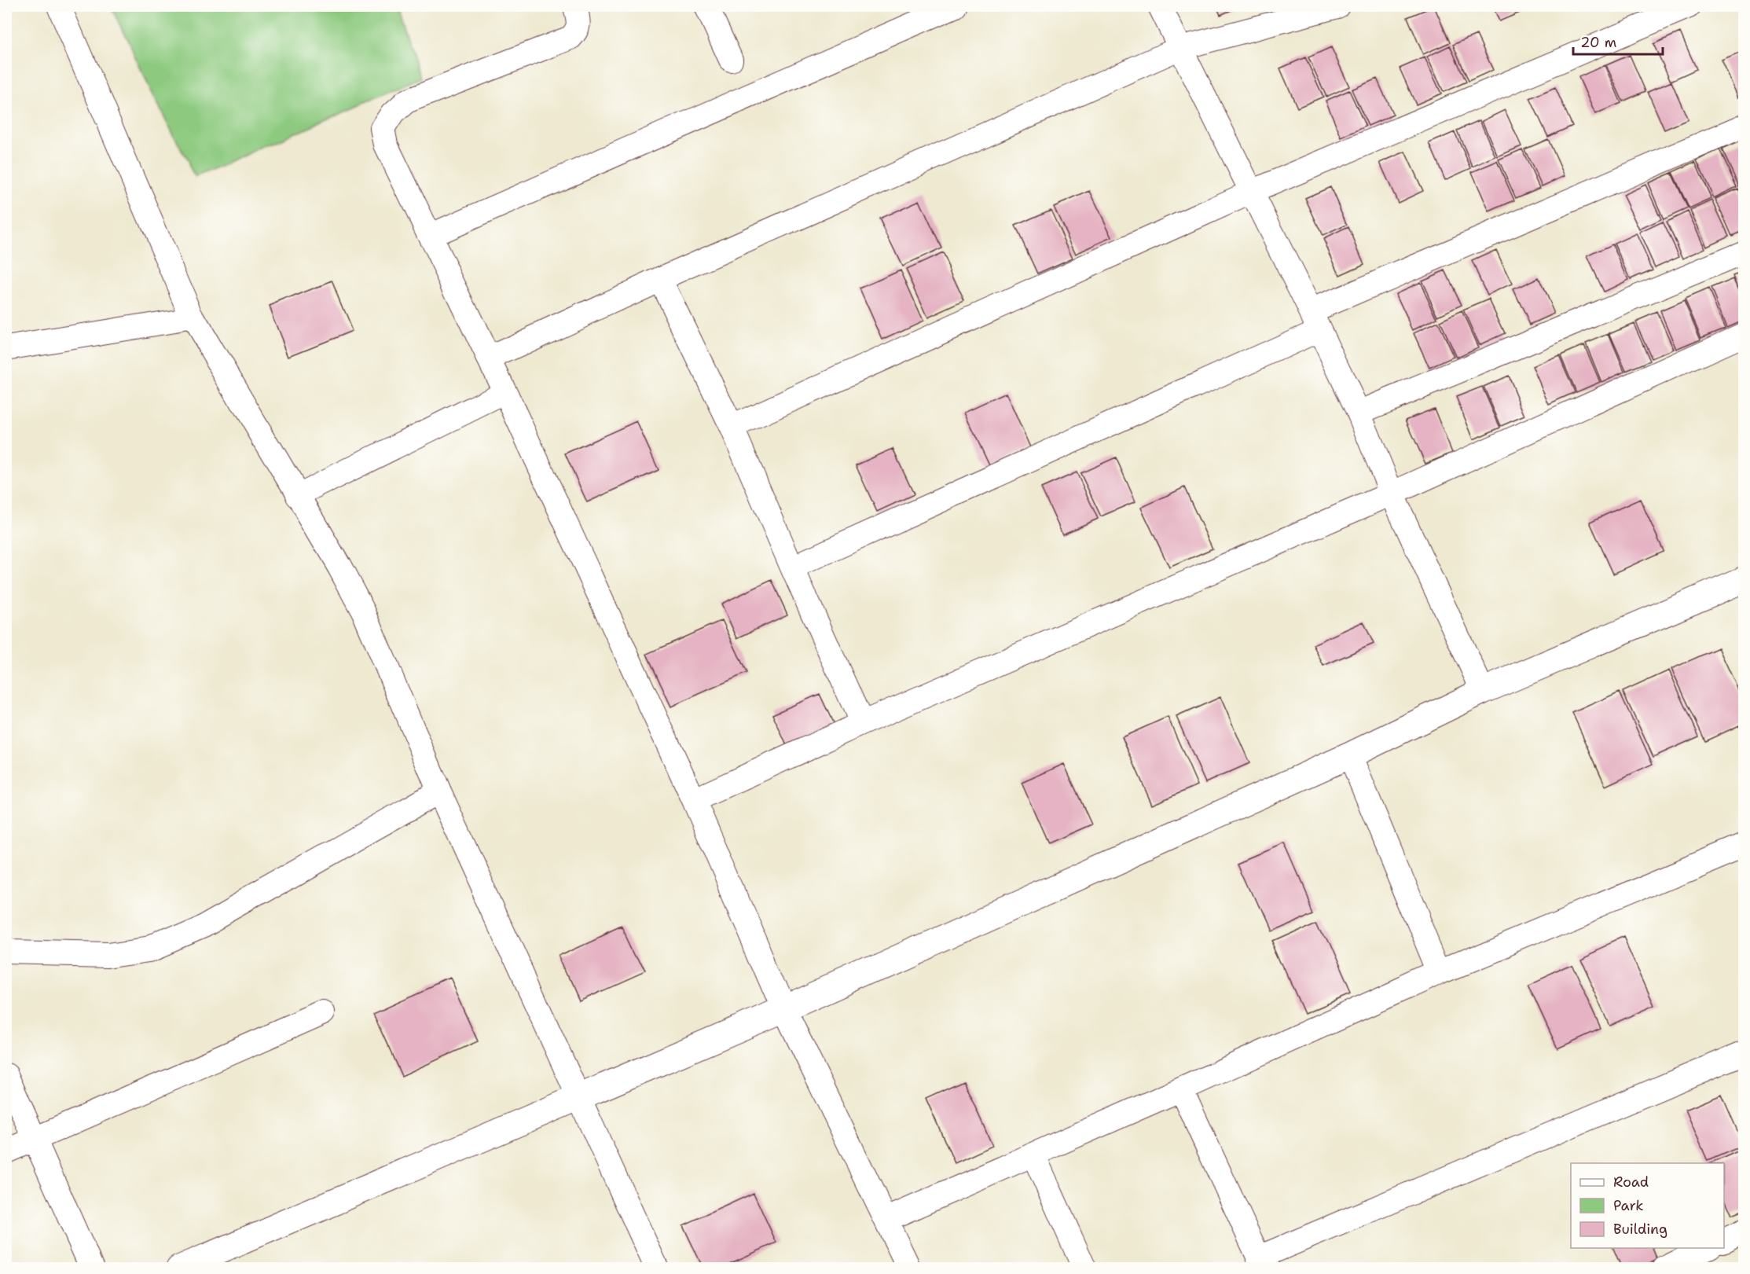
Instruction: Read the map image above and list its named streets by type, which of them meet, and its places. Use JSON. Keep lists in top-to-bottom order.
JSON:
{
  "legend": ["Road", "Park", "Building"],
  "scale_bar": "20 m"
}
